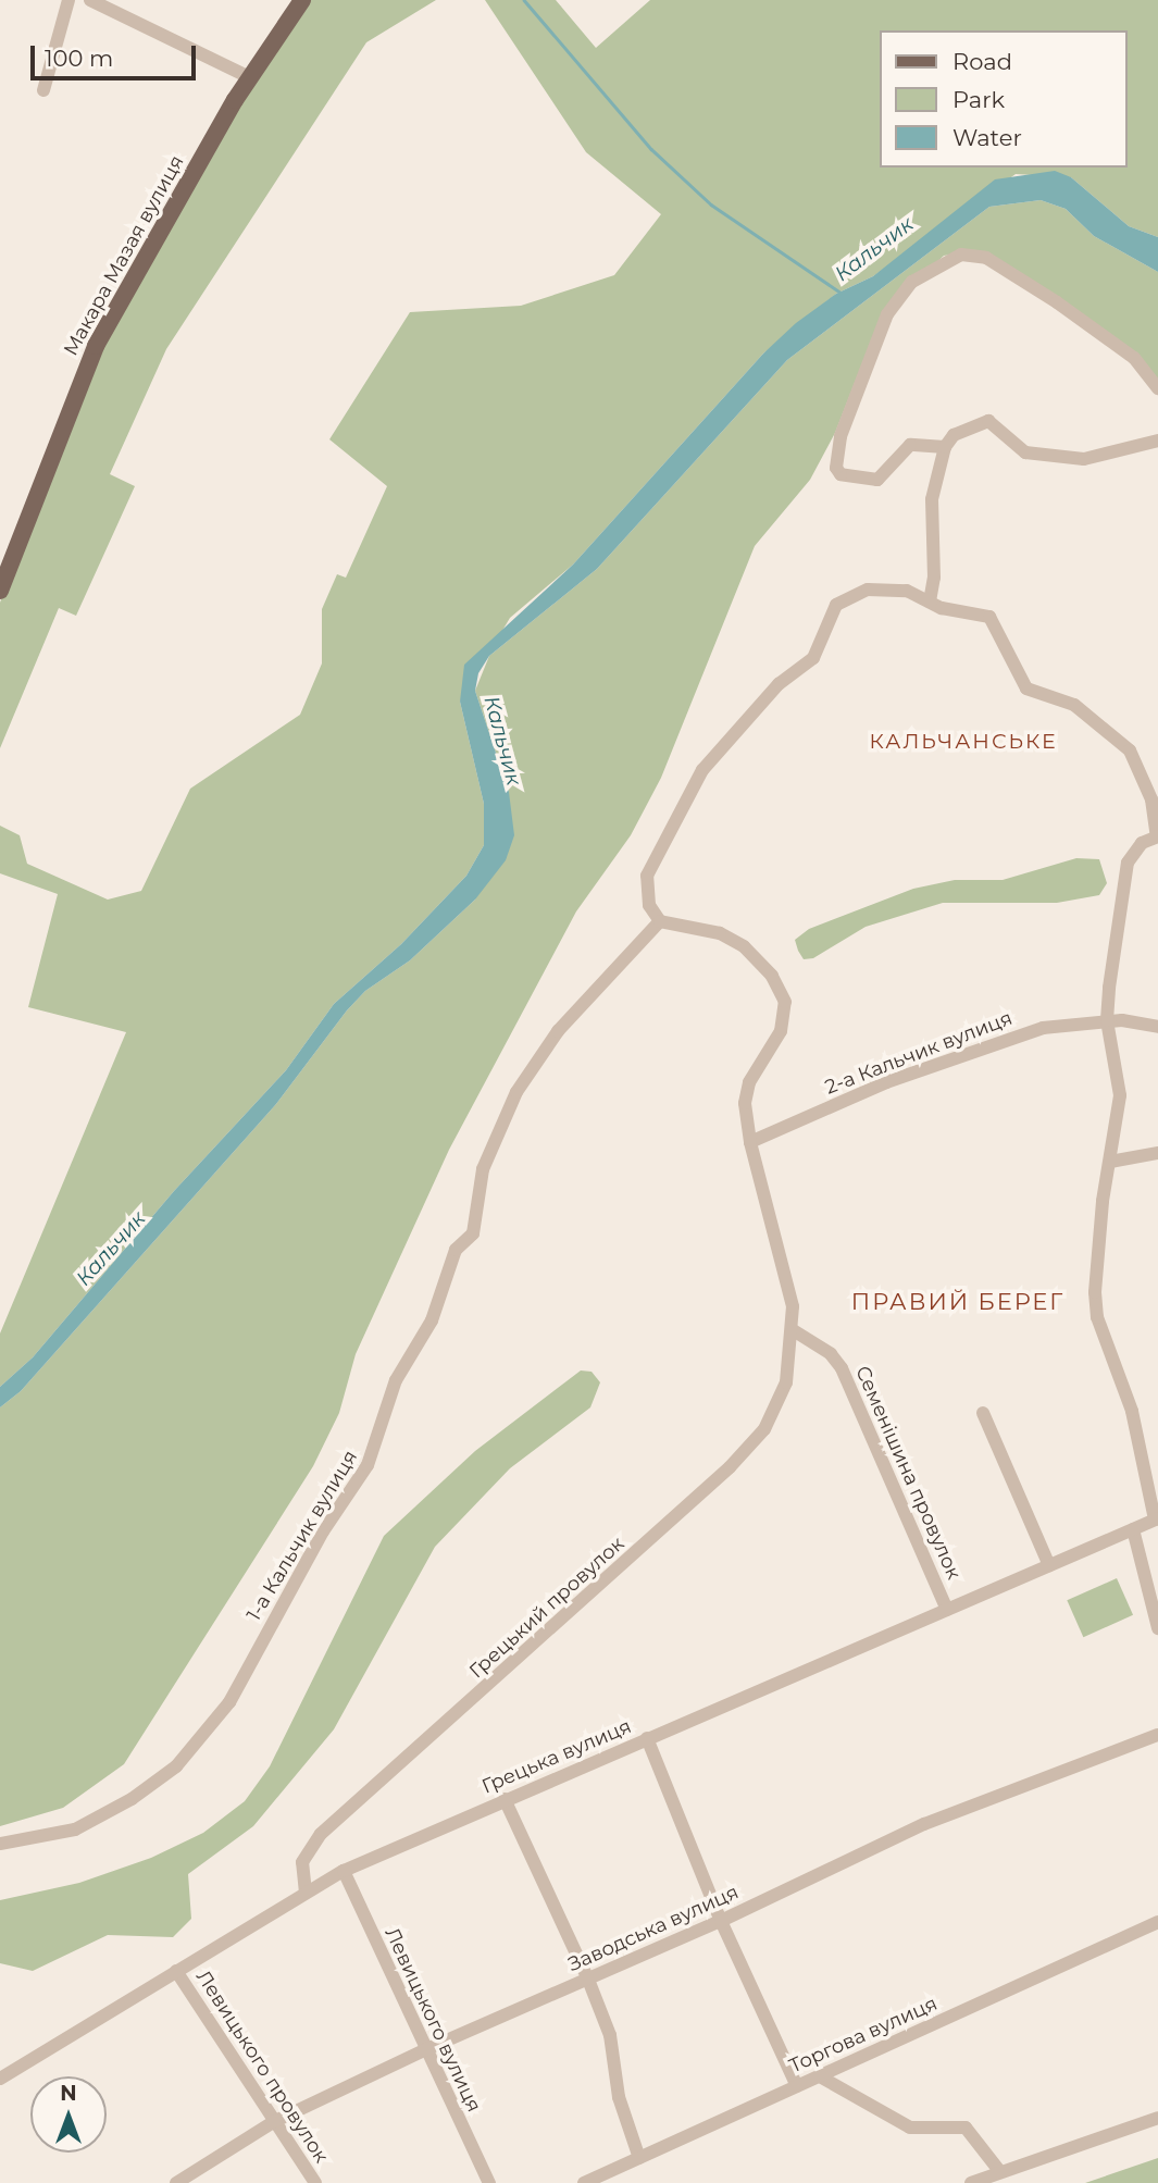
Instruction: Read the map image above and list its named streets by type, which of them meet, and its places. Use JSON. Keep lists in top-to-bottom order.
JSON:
{
  "streets": {
    "main road": ["Макара Мазая вулиця"],
    "street": [
      "2-а Кальчик вулиця",
      "Семенішина провулок",
      "1-а Кальчик вулиця",
      "Грецький провулок",
      "Грецька вулиця",
      "Заводська вулиця",
      "Левицького вулиця",
      "Торгова вулиця",
      "Левицького провулок"
    ]
  },
  "crossings": [
    ["Семенішина провулок", "Грецький провулок"],
    ["Семенішина провулок", "Грецька вулиця"],
    ["Грецький провулок", "Грецька вулиця"],
    ["Грецька вулиця", "Левицького вулиця"],
    ["Грецька вулиця", "Левицького провулок"],
    ["Заводська вулиця", "Левицького вулиця"],
    ["Заводська вулиця", "Левицького провулок"]
  ],
  "districts": ["КАЛЬЧАНСЬКЕ", "ПРАВИЙ БЕРЕГ"],
  "water": ["Кальчик"],
  "legend": ["Road", "Park", "Water"],
  "scale_bar": "100 m",
  "north": "top"
}
